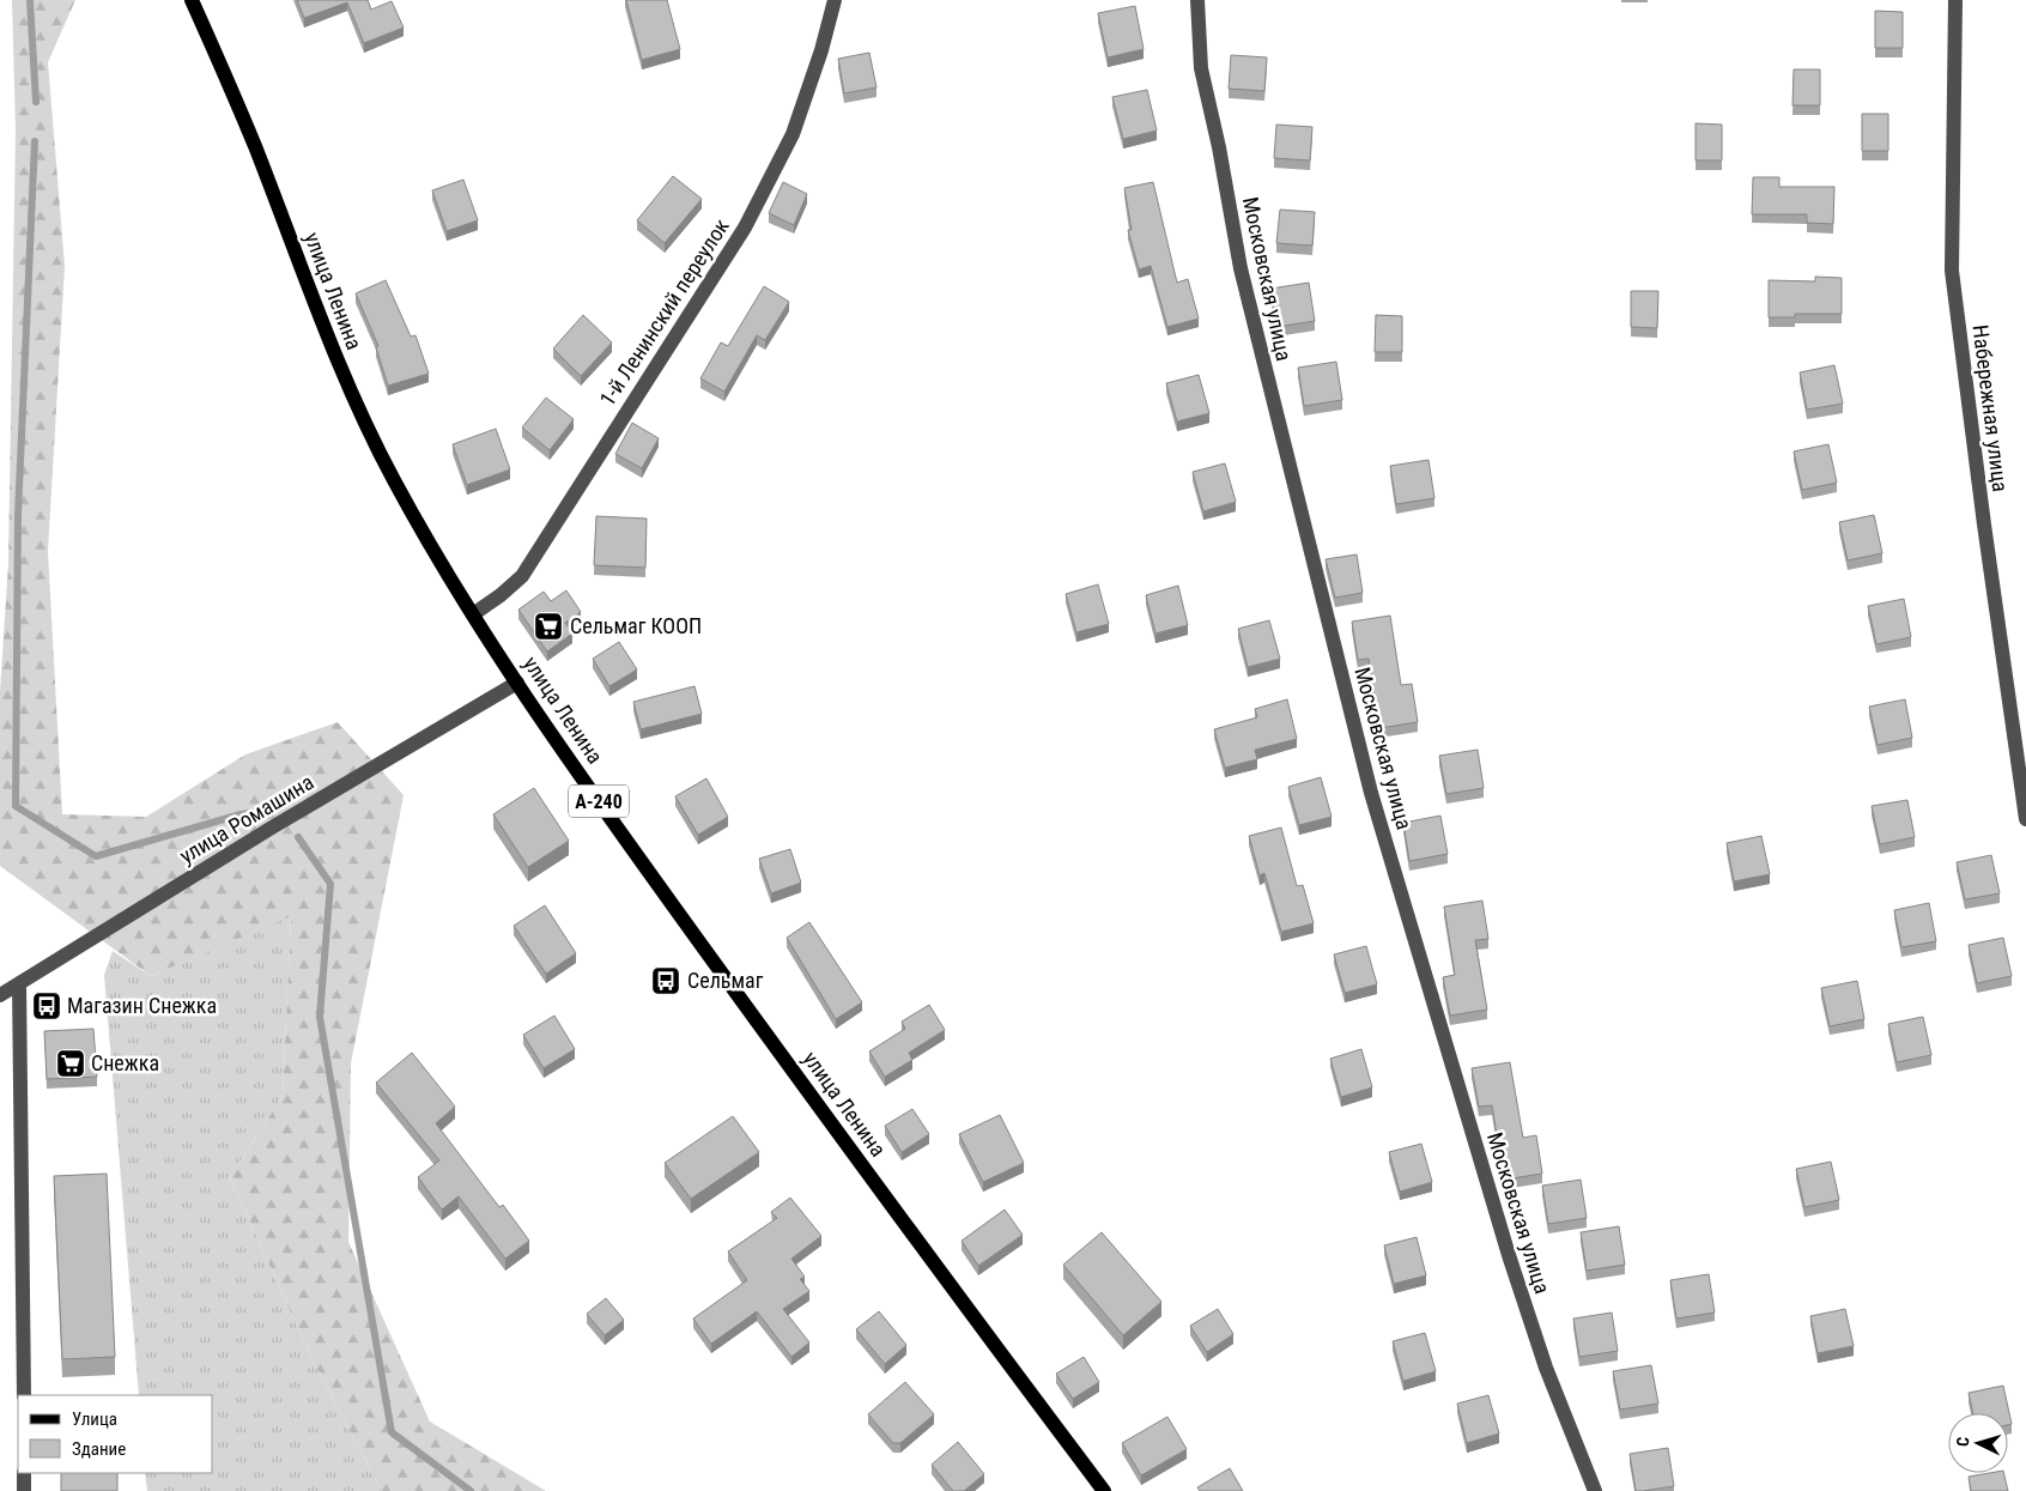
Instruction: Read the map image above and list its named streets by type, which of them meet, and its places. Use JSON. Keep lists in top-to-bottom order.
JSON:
{
  "streets": {
    "main road": ["улица Ленина", "А-240"],
    "street": [
      "Московская улица",
      "1-й Ленинский переулок",
      "Набережная улица",
      "улица Ромашина"
    ]
  },
  "crossings": [
    ["улица Ленина", "1-й Ленинский переулок"],
    ["улица Ленина", "улица Ромашина"]
  ],
  "places": {
    "supermarket": ["Сельмаг КООП", "Снежка"],
    "bus stop": ["Сельмаг", "Магазин Снежка"]
  },
  "legend": ["Улица", "Здание"],
  "north": "left"
}
